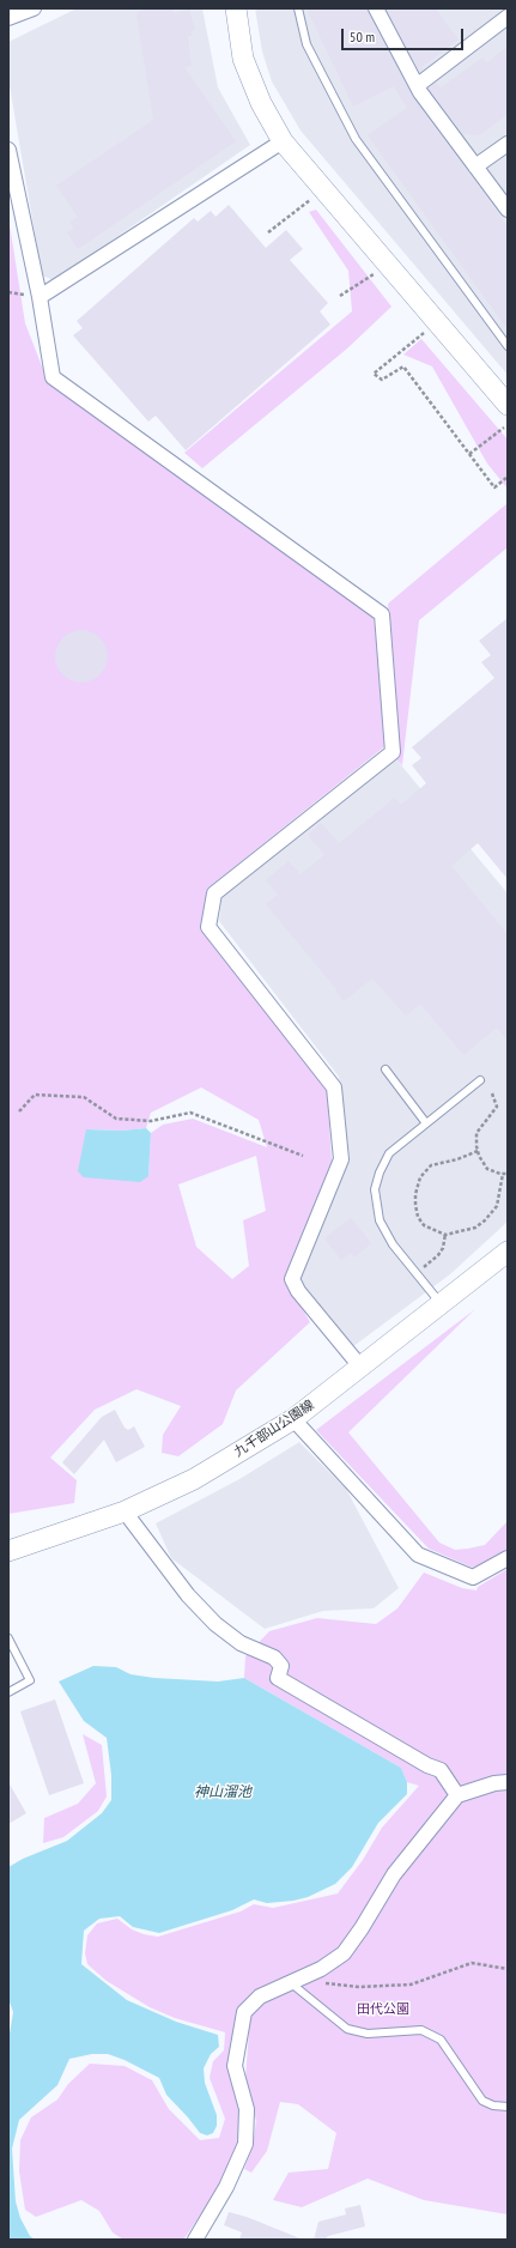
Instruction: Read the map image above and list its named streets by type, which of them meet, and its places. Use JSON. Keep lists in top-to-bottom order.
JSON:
{
  "streets": {
    "main road": ["九千部山公園線"]
  },
  "water": ["神山溜池"],
  "parks": ["田代公園"],
  "scale_bar": "50 m"
}
